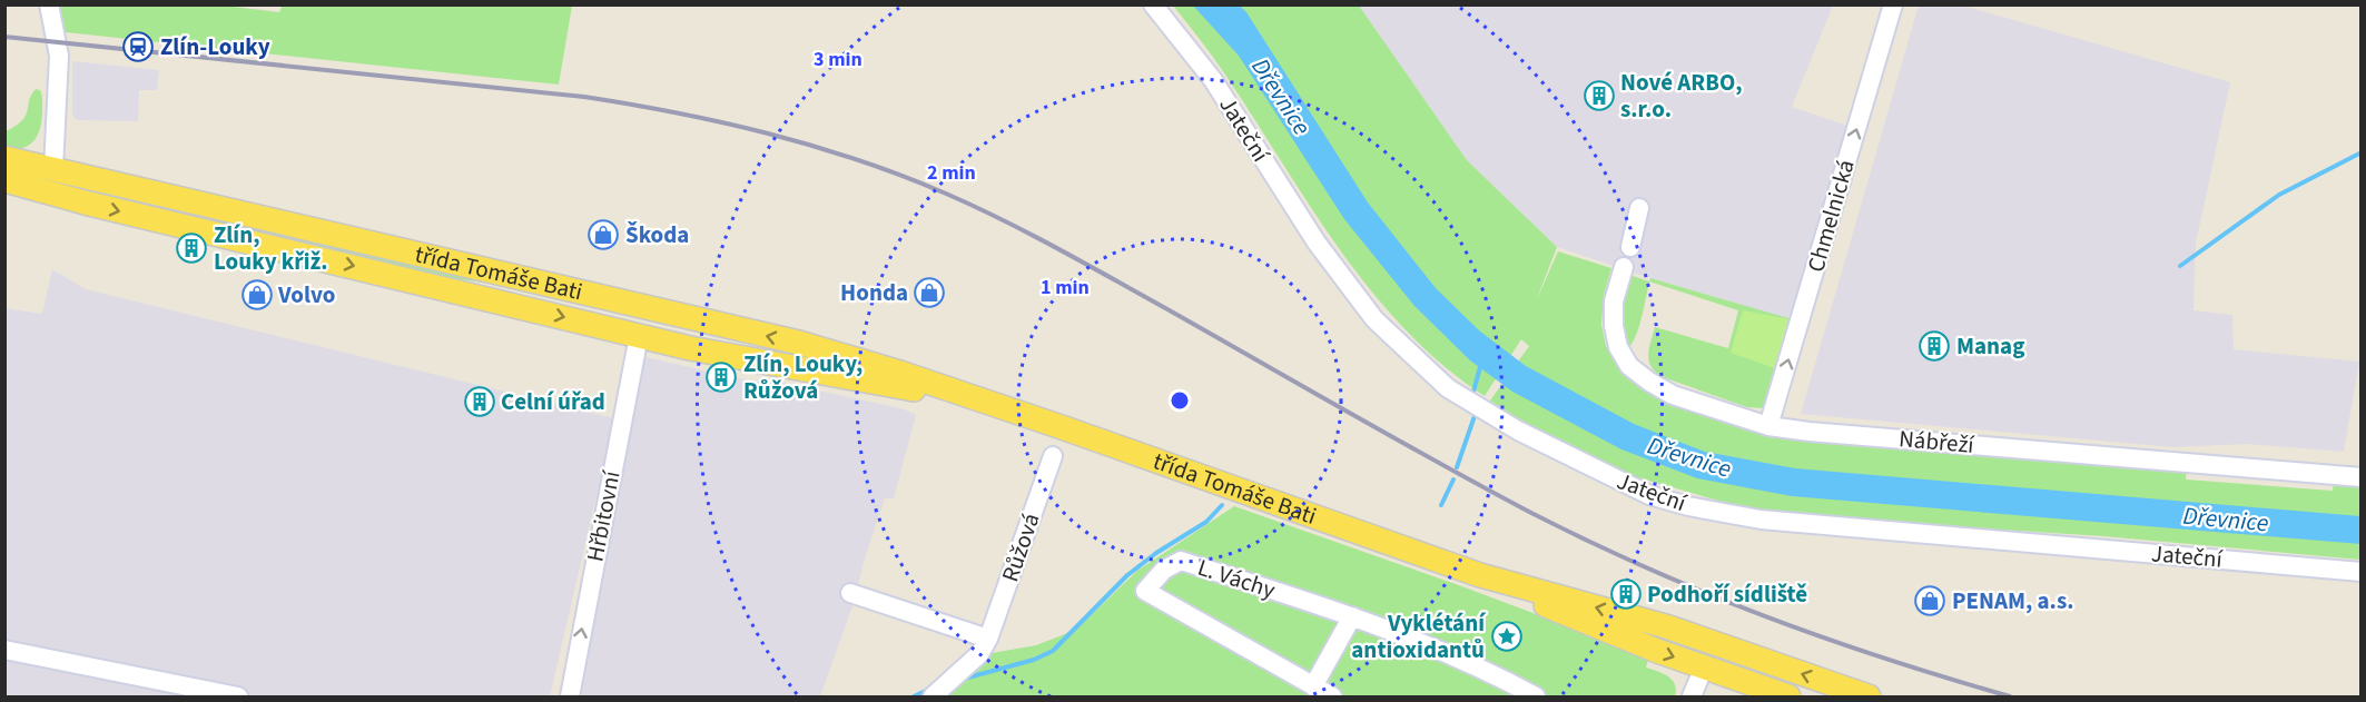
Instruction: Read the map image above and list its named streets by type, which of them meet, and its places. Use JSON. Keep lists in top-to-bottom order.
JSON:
{
  "streets": {
    "main road": ["třída Tomáše Bati"],
    "street": [
      "Jateční",
      "Chmelnická",
      "Nábřeží",
      "Hřbitovní",
      "Růžová",
      "L. Váchy"
    ]
  },
  "crossings": [
    ["Chmelnická", "Nábřeží"],
    ["třída Tomáše Bati", "Hřbitovní"]
  ],
  "one_way": ["Chmelnická", "Hřbitovní"],
  "water": ["Dřevnice"],
  "places": {
    "station": ["Zlín-Louky"],
    "building": [
      "Nové ARBO, s.r.o.",
      "Zlín, Louky křiž.",
      "Manag",
      "Zlín, Louky, Růžová",
      "Celní úřad",
      "Podhoří sídliště"
    ],
    "shop": [
      "Škoda",
      "Honda",
      "Volvo",
      "PENAM, a.s."
    ],
    "place": ["Vyklétání antioxidantů"]
  },
  "rings": ["3 min", "2 min", "1 min"]
}
